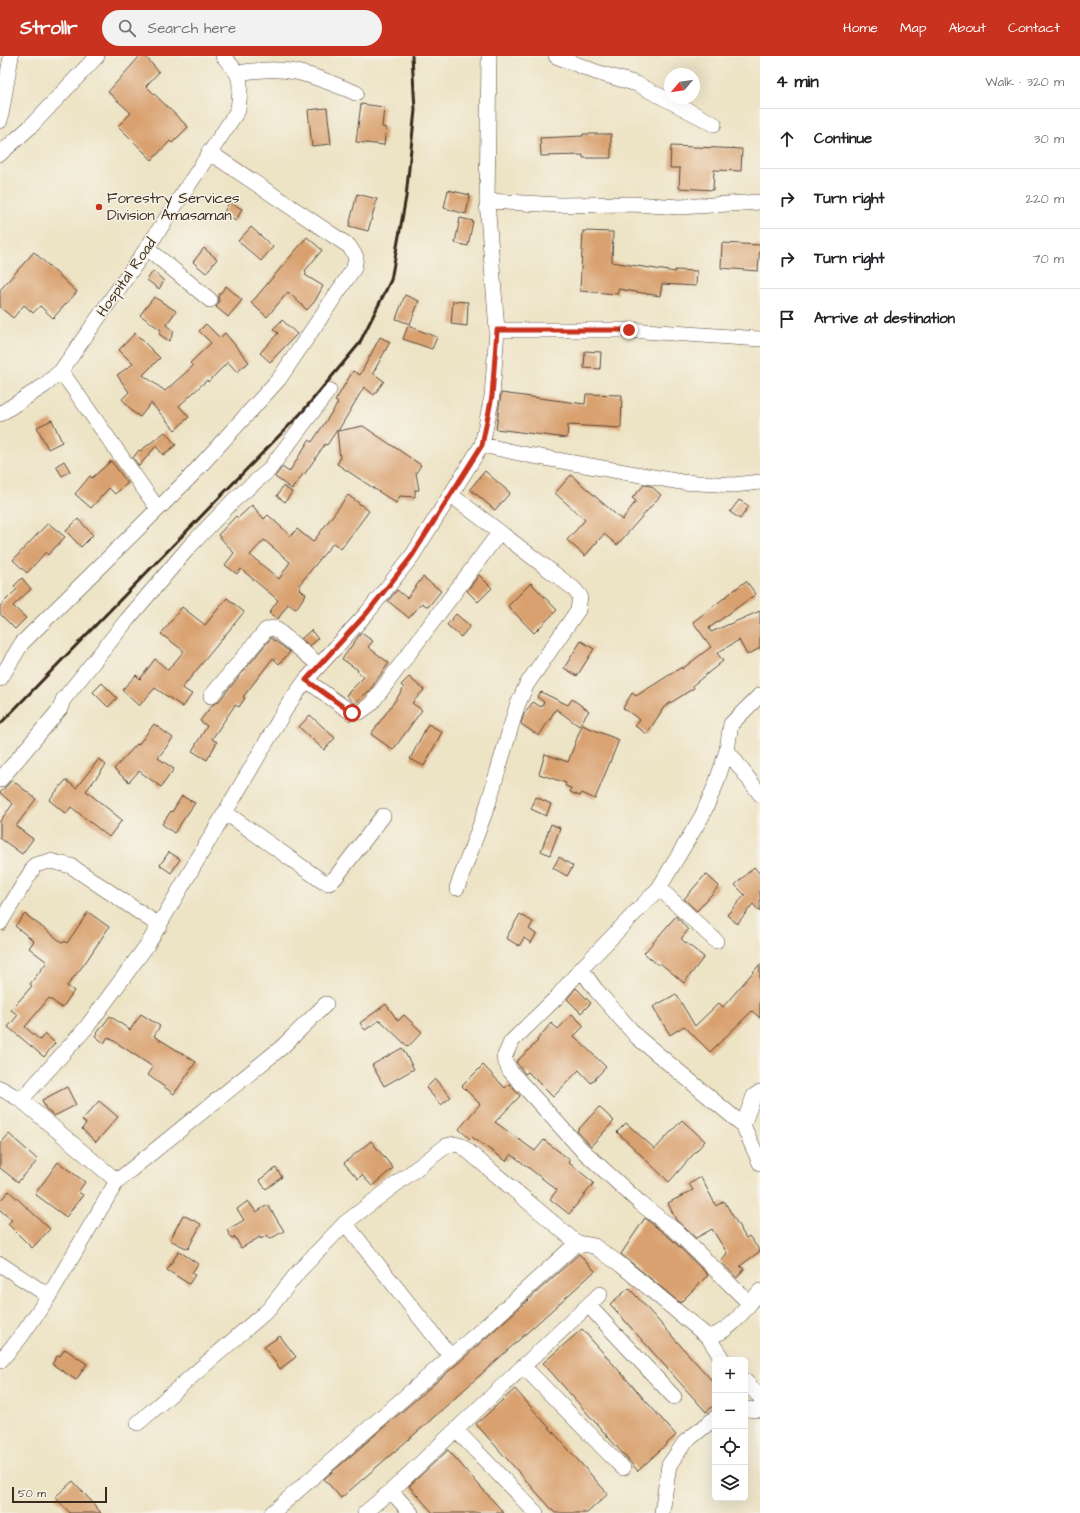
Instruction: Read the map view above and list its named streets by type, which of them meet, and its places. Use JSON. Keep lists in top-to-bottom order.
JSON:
{
  "streets": {
    "street": ["Hospital Road"]
  },
  "places": ["Forestry Services Division Amasaman"],
  "scale_bar": "50 m",
  "north": "bottom left",
  "page": {
    "header": "Strollr",
    "search": "Search here",
    "nav": [
      "Home",
      "Map",
      "About",
      "Contact"
    ],
    "heading": ["4 min", "Walk · 320 m"],
    "list": [
      ["Continue", "30 m"],
      ["Turn right", "220 m"],
      ["Turn right", "70 m"],
      "Arrive at destination"
    ],
    "map_buttons": ["+", "−"],
    "scale": "50 m"
  }
}
